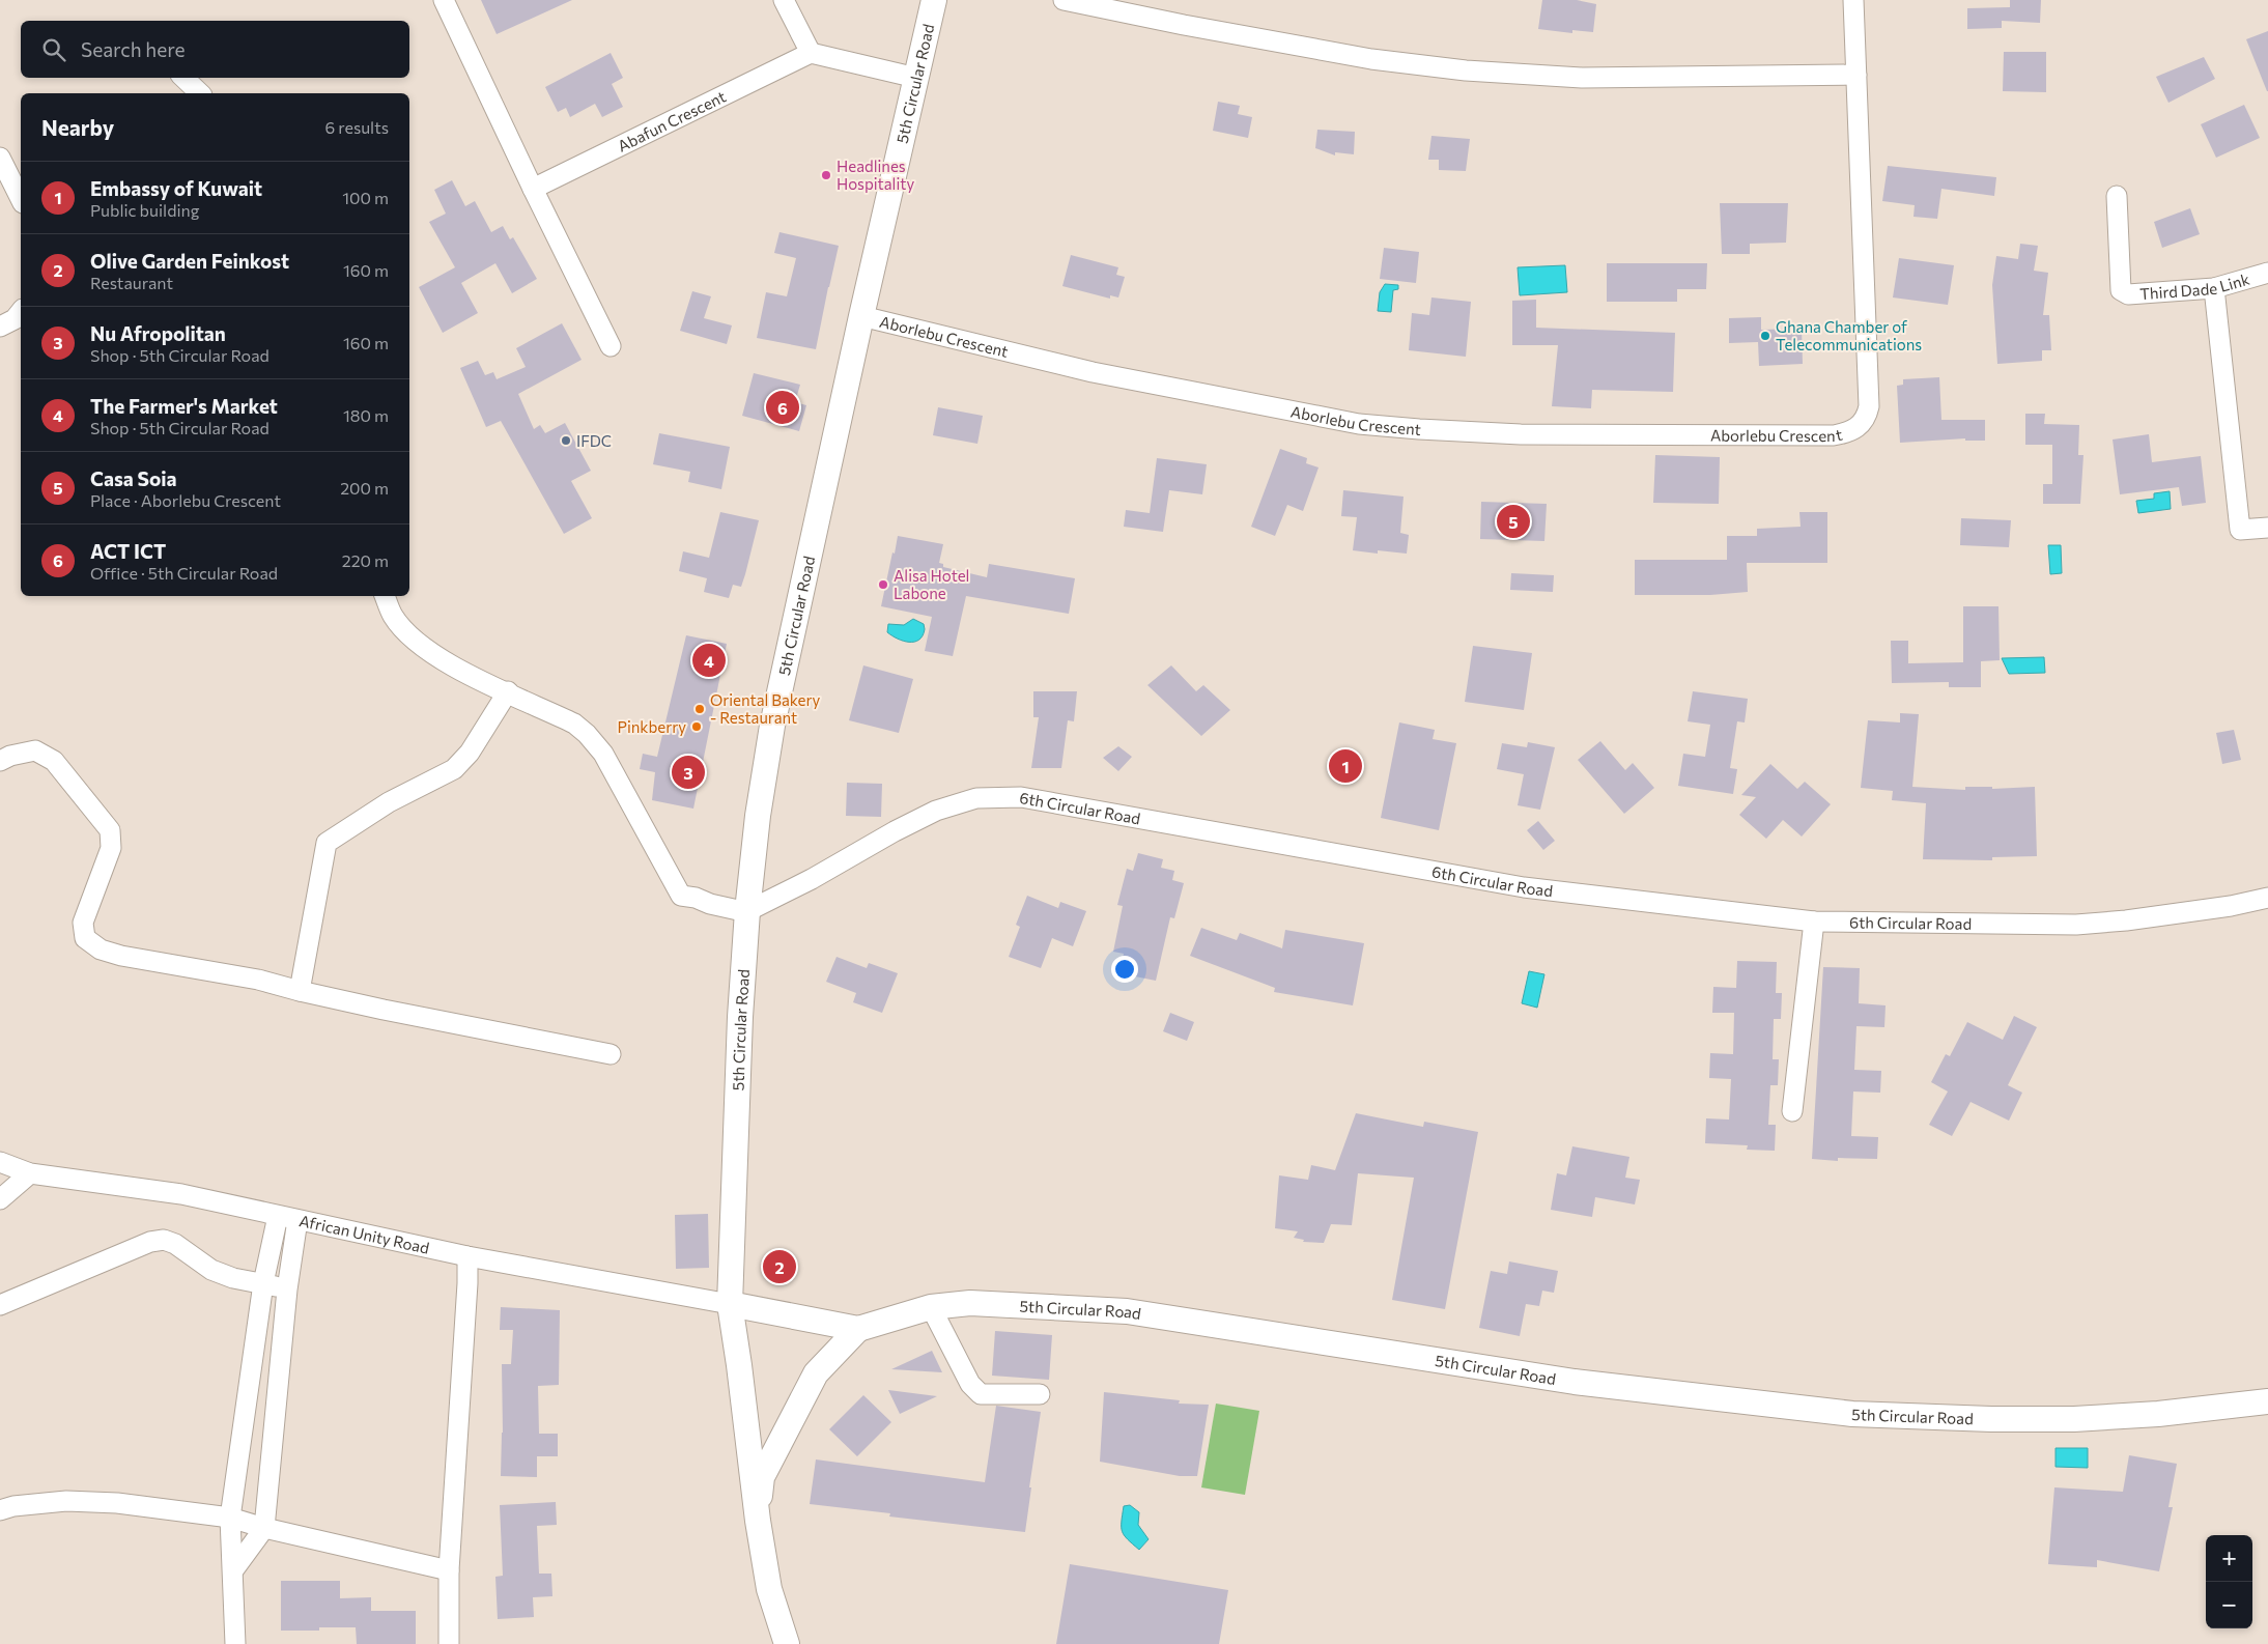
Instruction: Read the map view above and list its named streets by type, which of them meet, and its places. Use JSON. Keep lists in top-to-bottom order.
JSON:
{
  "streets": {
    "street": [
      "5th Circular Road",
      "Abafun Crescent",
      "Third Dade Link",
      "Aborlebu Crescent",
      "6th Circular Road",
      "African Unity Road"
    ]
  },
  "crossings": [
    ["5th Circular Road", "Aborlebu Crescent"],
    ["5th Circular Road", "6th Circular Road"],
    ["5th Circular Road", "African Unity Road"]
  ],
  "places": [
    "Headlines Hospitality",
    "Ghana Chamber of Telecommunications",
    "IFDC",
    "Alisa Hotel Labone",
    "Oriental Bakery - Restaurant",
    "Pinkberry"
  ],
  "page": {
    "search": "Search here",
    "heading": ["Nearby", "6 results"],
    "list": [
      {
        "mark": "1",
        "name": "Embassy of Kuwait",
        "note": "Public building",
        "value": "100 m"
      },
      {
        "mark": "2",
        "name": "Olive Garden Feinkost",
        "note": "Restaurant",
        "value": "160 m"
      },
      {
        "mark": "3",
        "name": "Nu Afropolitan",
        "note": "Shop · 5th Circular Road",
        "value": "160 m"
      },
      {
        "mark": "4",
        "name": "The Farmer's Market",
        "note": "Shop · 5th Circular Road",
        "value": "180 m"
      },
      {
        "mark": "5",
        "name": "Casa Soia",
        "note": "Place · Aborlebu Crescent",
        "value": "200 m"
      },
      {
        "mark": "6",
        "name": "ACT ICT",
        "note": "Office · 5th Circular Road",
        "value": "220 m"
      }
    ],
    "pins": [
      "6",
      "5",
      "4",
      "1",
      "3",
      "2"
    ],
    "map_buttons": ["+", "−"]
  }
}
